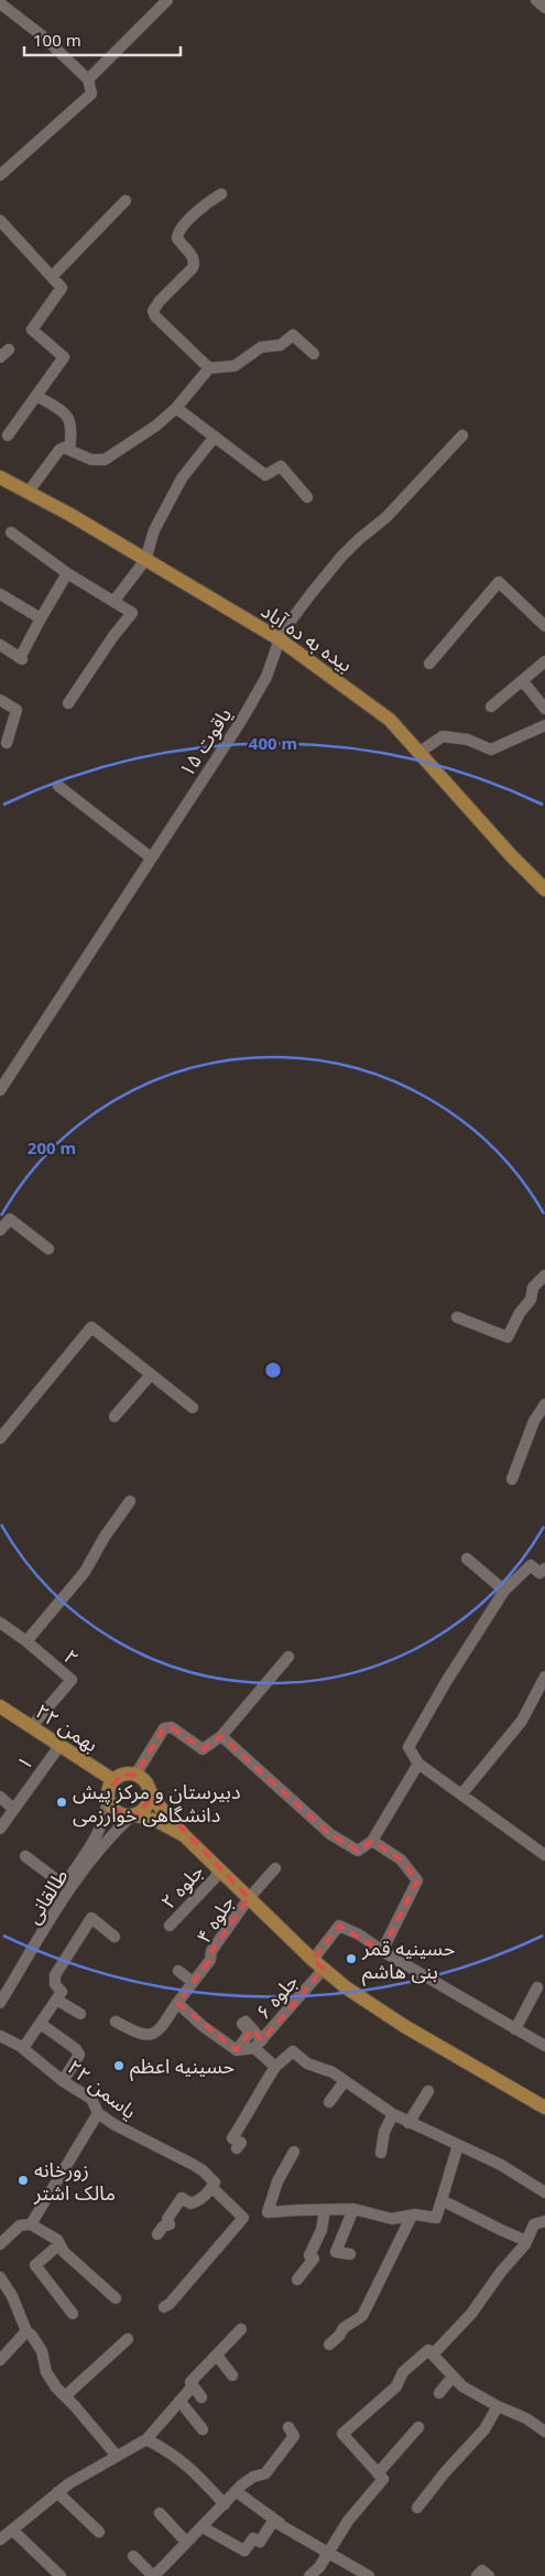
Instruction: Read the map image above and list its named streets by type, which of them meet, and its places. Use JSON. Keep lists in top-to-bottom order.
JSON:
{
  "streets": {
    "main road": ["بیده به ده آباد", "۲۲ بهمن"],
    "street": [
      "یاقوت ۱۵",
      "۲",
      "۱",
      "جلوه ۲",
      "طالقانی",
      "جلوه ۴",
      "جلوه ۶",
      "یاسمن ۲۲"
    ]
  },
  "crossings": [
    ["بیده به ده آباد", "یاقوت ۱۵"],
    ["۲", "۲۲ بهمن"],
    ["۲۲ بهمن", "۱"],
    ["۲۲ بهمن", "طالقانی"]
  ],
  "places": [
    "دبیرستان و مرکز پیش دانشگاهی خوارزمی",
    "حسینیه قمر بنی هاشم",
    "حسینیه اعظم",
    "زورخانه مالک اشتر"
  ],
  "scale_bar": "100 m",
  "rings": ["400 m", "200 m"]
}
